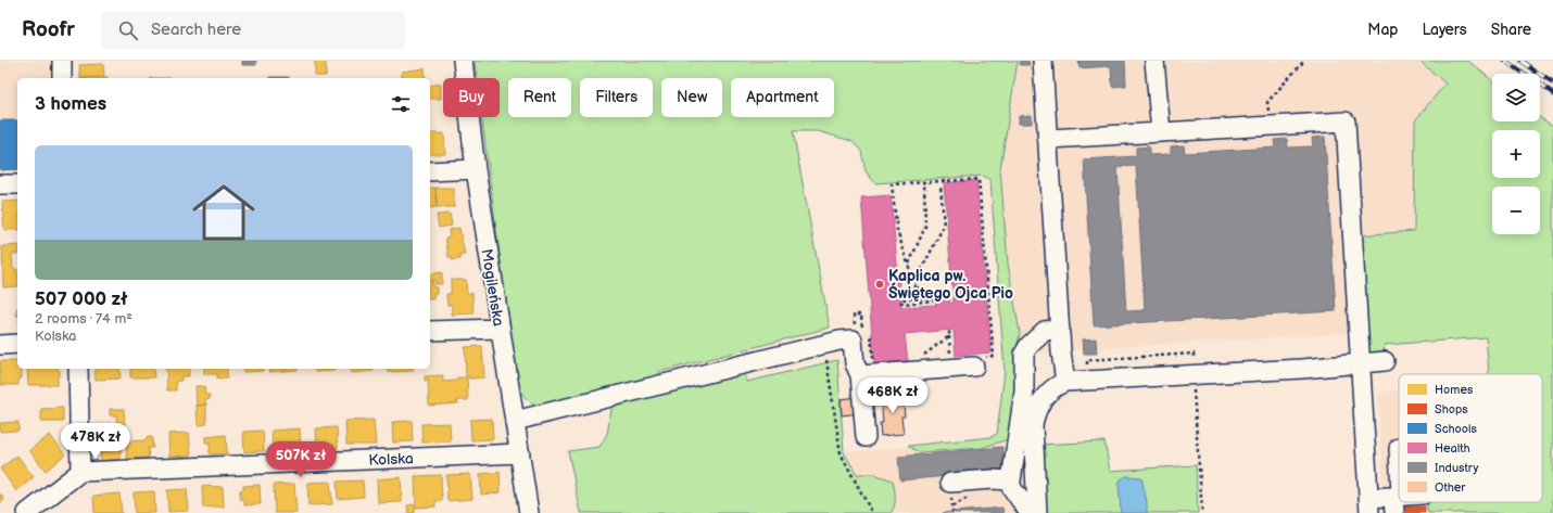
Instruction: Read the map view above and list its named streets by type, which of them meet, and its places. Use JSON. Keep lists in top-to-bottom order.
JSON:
{
  "streets": {
    "street": ["Mogileńska", "Kolska"]
  },
  "crossings": [
    ["Mogileńska", "Kolska"]
  ],
  "places": ["Kaplica pw. Świętego Ojca Pio"],
  "legend": [
    "Homes",
    "Shops",
    "Schools",
    "Health",
    "Industry",
    "Other"
  ],
  "page": {
    "header": "Roofr",
    "search": "Search here",
    "nav": ["Map", "Layers", "Share"],
    "map_buttons": ["+", "−"],
    "chip": [
      "Buy",
      "Rent",
      "Filters",
      "New",
      "Apartment"
    ],
    "heading": "3 homes",
    "list": [
      {
        "name": "507 000 zł",
        "note": "2 rooms · 74 m² · Kolska"
      }
    ],
    "price": ["468K zł", "478K zł", "507K zł"]
  }
}
